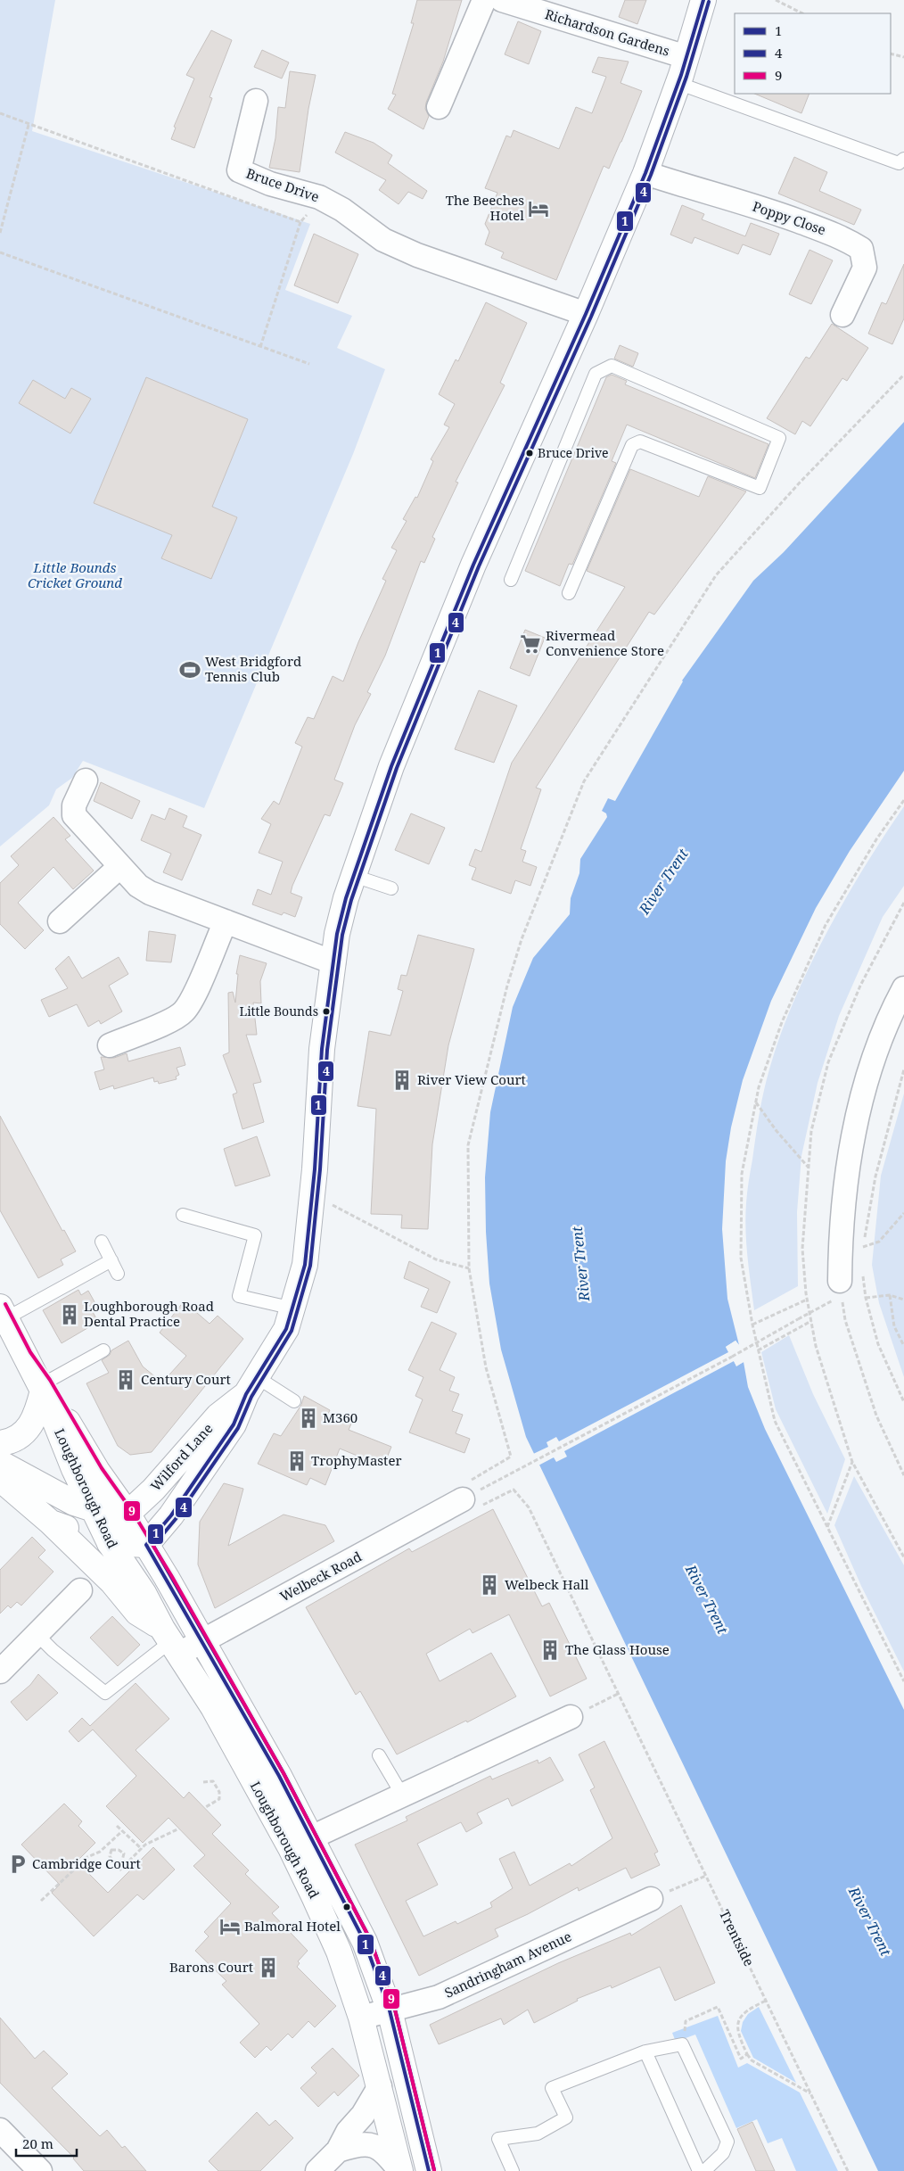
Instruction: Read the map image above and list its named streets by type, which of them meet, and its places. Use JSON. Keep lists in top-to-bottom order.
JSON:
{
  "streets": {
    "main road": ["Wilford Lane", "Loughborough Road"],
    "street": [
      "Richardson Gardens",
      "Bruce Drive",
      "Poppy Close",
      "Welbeck Road",
      "Sandringham Avenue"
    ],
    "path": ["Trentside"]
  },
  "crossings": [
    ["Richardson Gardens", "Wilford Lane"],
    ["Bruce Drive", "Wilford Lane"],
    ["Poppy Close", "Wilford Lane"],
    ["Wilford Lane", "Loughborough Road"],
    ["Loughborough Road", "Welbeck Road"],
    ["Loughborough Road", "Sandringham Avenue"],
    ["Welbeck Road", "Trentside"]
  ],
  "water": ["River Trent"],
  "parks": ["Little Bounds Cricket Ground"],
  "places": {
    "hotel": ["The Beeches Hotel", "Balmoral Hotel"],
    "other": ["Bruce Drive", "Little Bounds"],
    "supermarket": ["Rivermead Convenience Store"],
    "sports": ["West Bridgford Tennis Club"],
    "building": [
      "River View Court",
      "Loughborough Road Dental Practice",
      "Century Court",
      "M360",
      "TrophyMaster",
      "Welbeck Hall",
      "The Glass House",
      "Barons Court"
    ],
    "parking": ["Cambridge Court"]
  },
  "lines": ["transit line 1", "transit line 4", "transit line 9"],
  "legend": ["1", "4", "9"],
  "scale_bar": "20 m"
}
